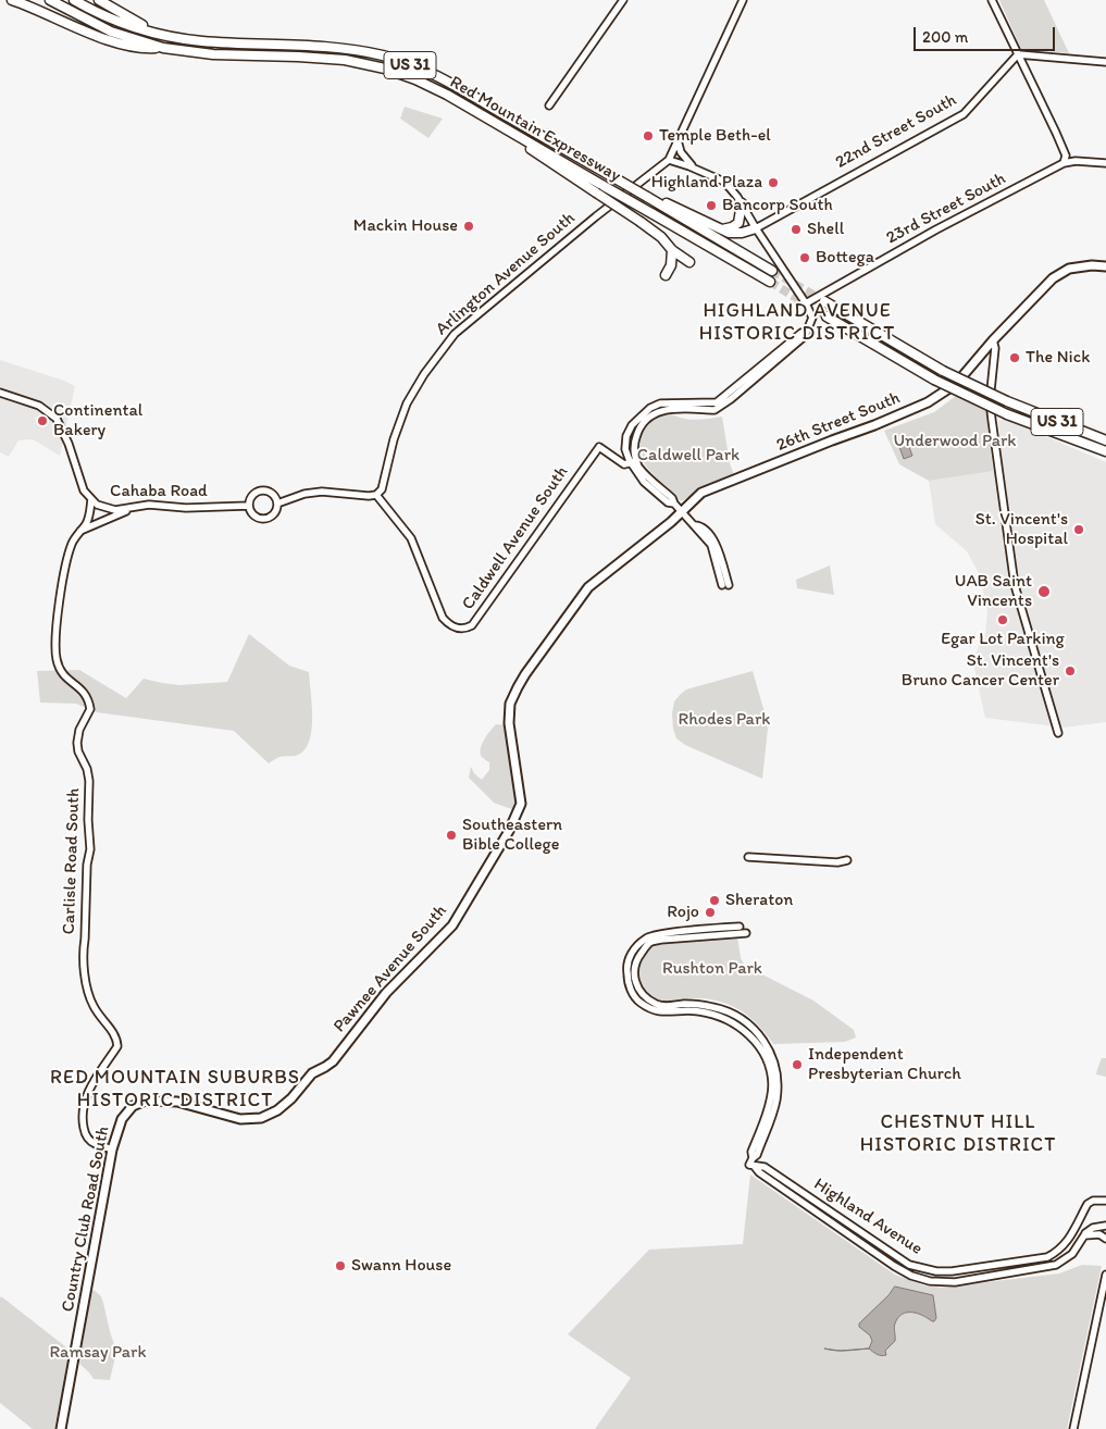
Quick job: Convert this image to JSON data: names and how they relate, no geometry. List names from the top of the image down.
{
  "streets": {
    "highway": ["US 31", "Red Mountain Expressway"],
    "main road": ["26th Street South", "Pawnee Avenue South", "Country Club Road South"],
    "street": [
      "22nd Street South",
      "23rd Street South",
      "Arlington Avenue South",
      "Cahaba Road",
      "Caldwell Avenue South",
      "Carlisle Road South",
      "Highland Avenue"
    ]
  },
  "crossings": [
    ["Arlington Avenue South", "Caldwell Avenue South"],
    ["26th Street South", "Pawnee Avenue South"],
    ["Cahaba Road", "Carlisle Road South"],
    ["Carlisle Road South", "Country Club Road South"],
    ["Pawnee Avenue South", "Country Club Road South"]
  ],
  "districts": ["HIGHLAND AVENUE HISTORIC DISTRICT", "RED MOUNTAIN SUBURBS HISTORIC DISTRICT", "CHESTNUT HILL HISTORIC DISTRICT"],
  "parks": [
    "Underwood Park",
    "Caldwell Park",
    "Rhodes Park",
    "Rushton Park",
    "Ramsay Park"
  ],
  "places": [
    "Temple Beth-el",
    "Highland Plaza",
    "Bancorp South",
    "Mackin House",
    "Shell",
    "Bottega",
    "The Nick",
    "Continental Bakery",
    "St. Vincent's Hospital",
    "UAB Saint Vincents",
    "Egar Lot Parking",
    "St. Vincent's Bruno Cancer Center",
    "Southeastern Bible College",
    "Sheraton",
    "Rojo",
    "Independent Presbyterian Church",
    "Swann House"
  ],
  "scale_bar": "200 m"
}
